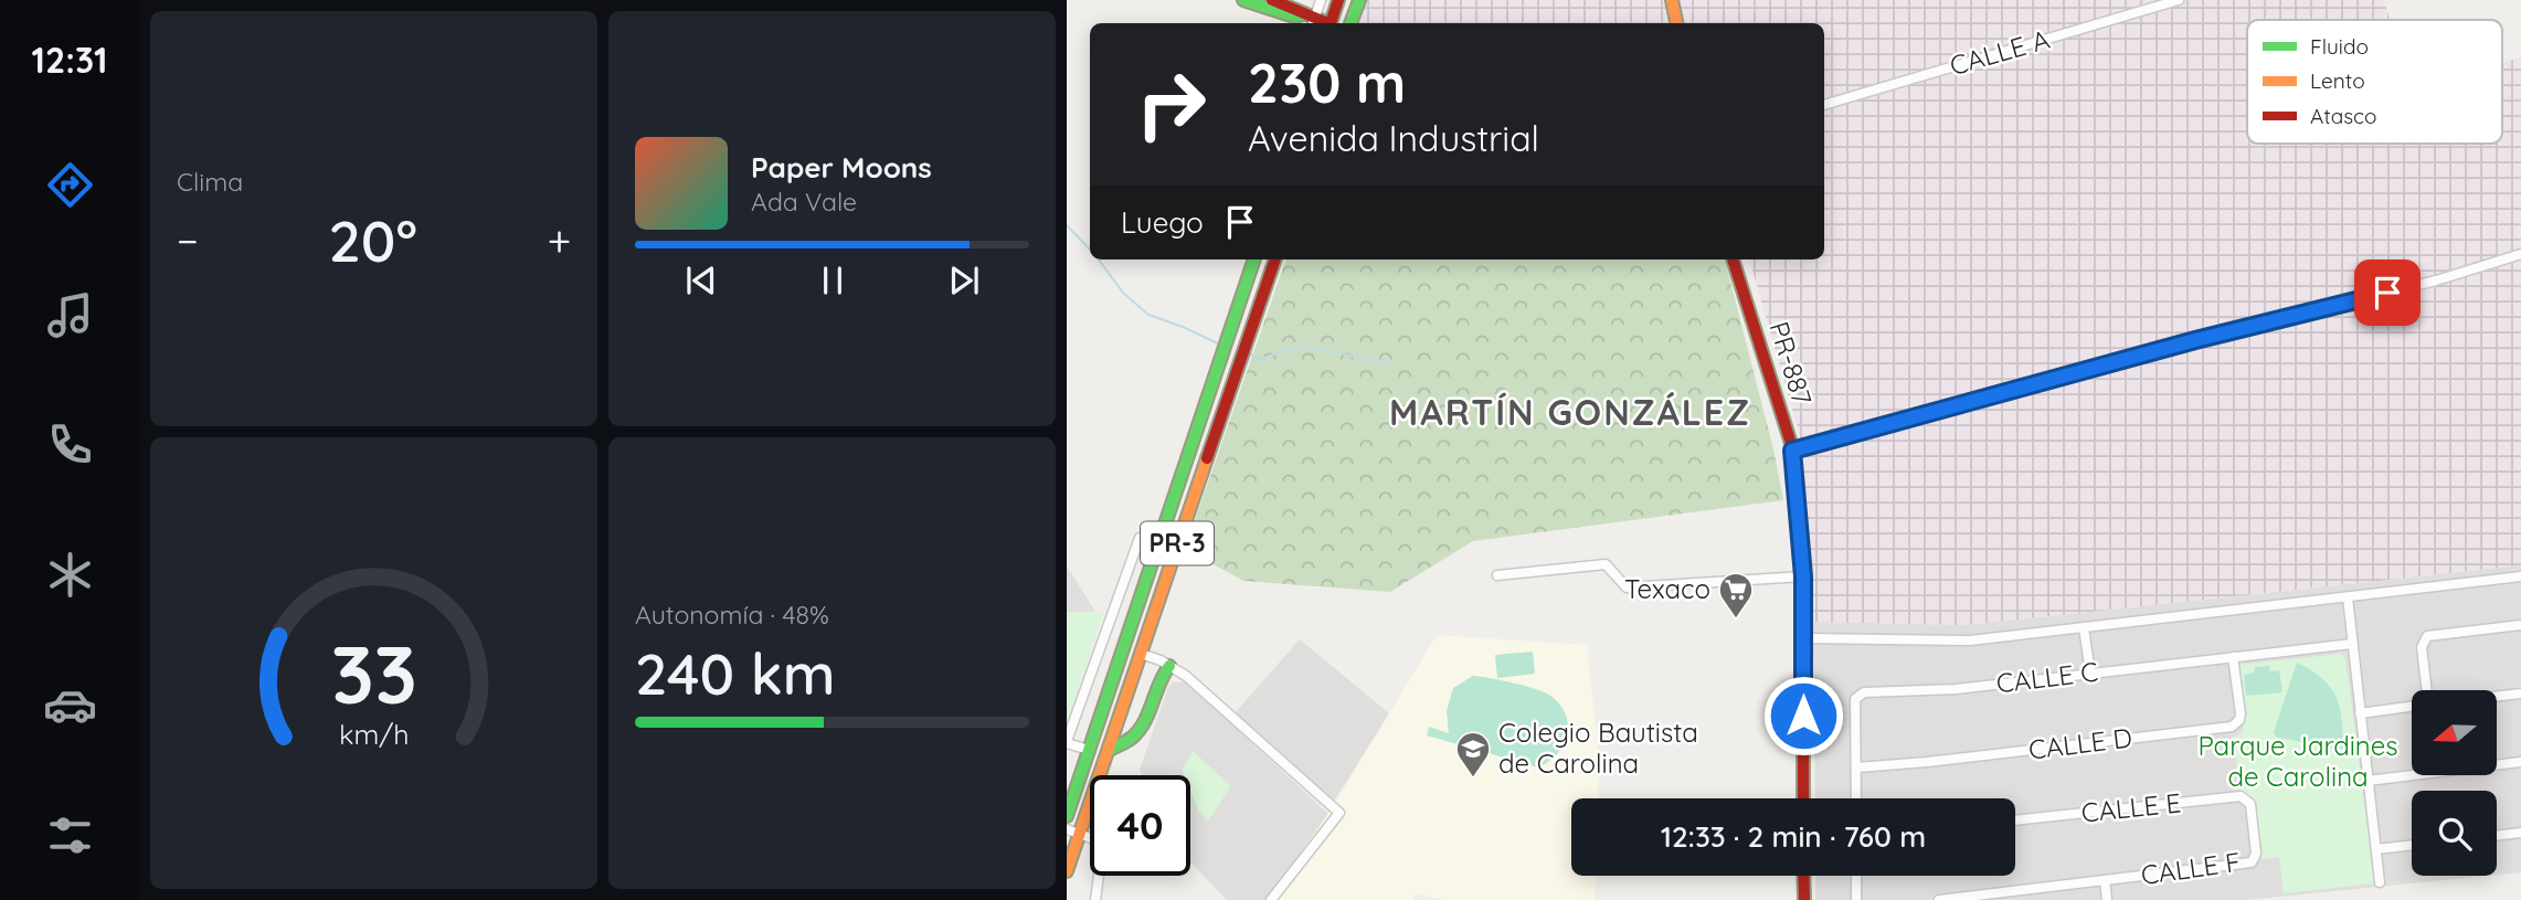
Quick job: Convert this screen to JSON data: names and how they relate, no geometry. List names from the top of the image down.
{
  "streets": {
    "main road": ["PR-887", "PR-3"],
    "street": [
      "CALLE A",
      "CALLE C",
      "CALLE D",
      "CALLE E",
      "CALLE F"
    ]
  },
  "crossings": [
    ["CALLE C", "CALLE D"],
    ["CALLE E", "CALLE F"]
  ],
  "districts": ["MARTÍN GONZÁLEZ"],
  "parks": ["Parque Jardines de Carolina"],
  "places": {
    "supermarket": ["Texaco"],
    "school or university": ["Colegio Bautista de Carolina"]
  },
  "legend": ["Fluido", "Lento", "Atasco"],
  "north": "left",
  "page": {
    "tabs": "12:31",
    "tile": [
      "Clima",
      ["Autonomía · 48%", "240 km"]
    ],
    "turn": ["230 m", "Avenida Industrial"],
    "song": ["Paper Moons", "Ada Vale"],
    "then": "Luego",
    "heat": ["−", "20°", "+"],
    "limit": "40",
    "trip": "12:33 · 2 min · 760 m",
    "gauge": ["33", "km/h"]
  }
}
